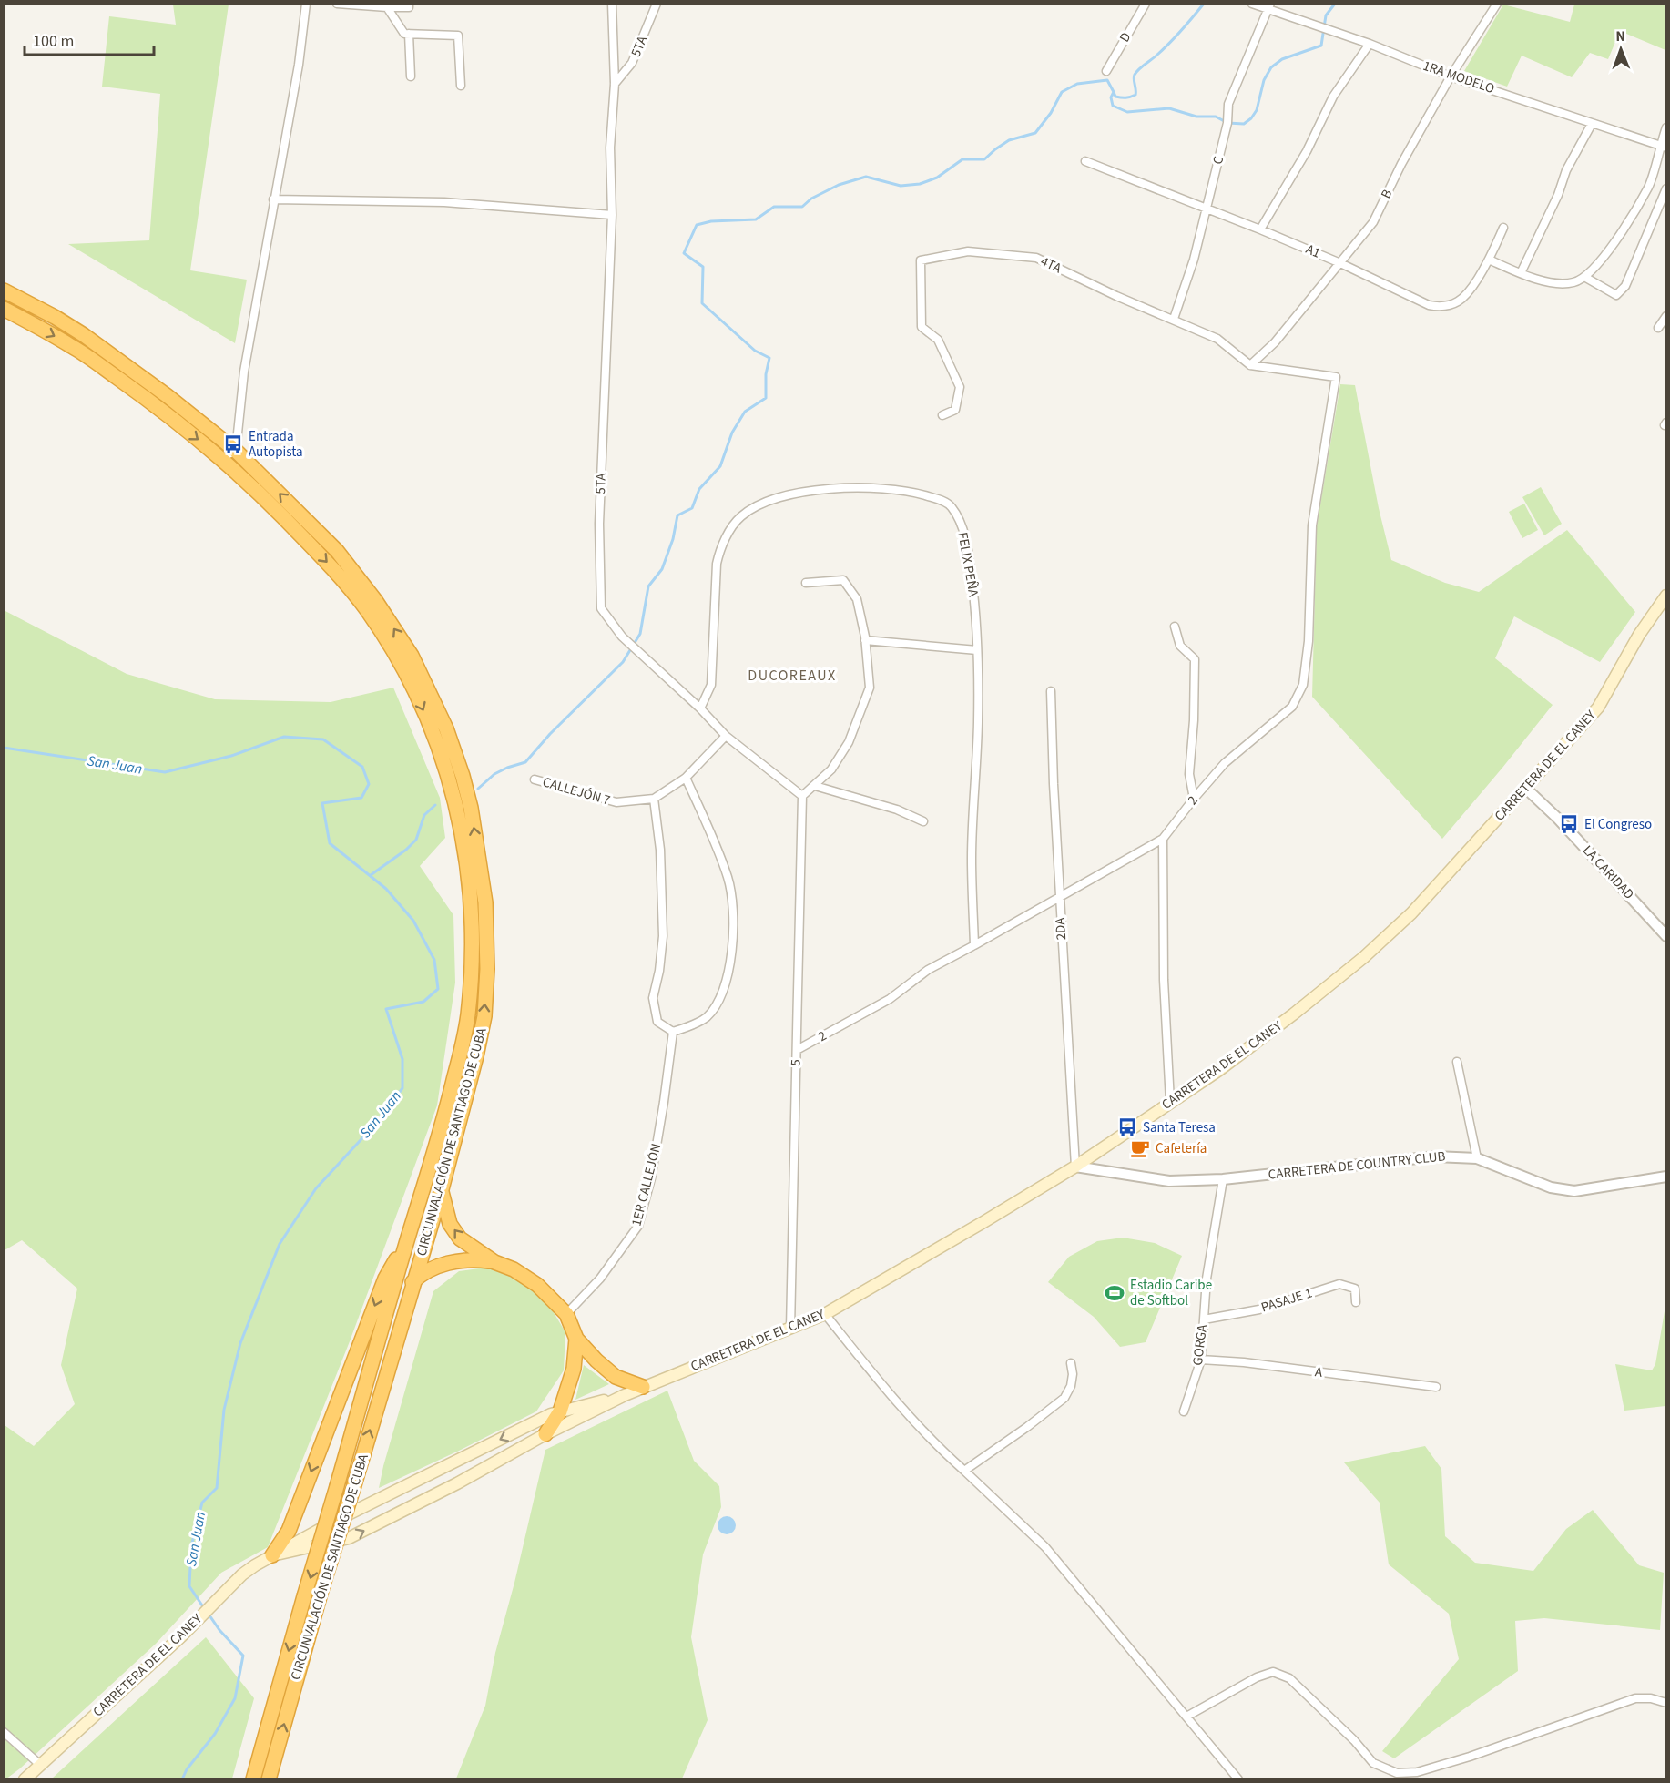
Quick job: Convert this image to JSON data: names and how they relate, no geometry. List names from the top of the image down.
{
  "streets": {
    "highway": ["CIRCUNVALACIÓN DE SANTIAGO DE CUBA"],
    "main road": ["CARRETERA DE EL CANEY"],
    "street": [
      "D",
      "5TA",
      "1RA MODELO",
      "C",
      "B",
      "A1",
      "4TA",
      "FELIX PEÑA",
      "CALLEJÓN 7",
      "2",
      "LA CARIDAD",
      "2DA",
      "5",
      "CARRETERA DE COUNTRY CLUB",
      "1ER CALLEJÓN",
      "PASAJE 1",
      "GORGA",
      "A"
    ]
  },
  "crossings": [
    ["5TA", "FELIX PEÑA"],
    ["5TA", "CALLEJÓN 7"],
    ["5TA", "5"],
    ["1RA MODELO", "C"],
    ["1RA MODELO", "B"],
    ["C", "A1"],
    ["C", "4TA"],
    ["B", "A1"],
    ["B", "4TA"],
    ["B", "2"],
    ["4TA", "2"],
    ["FELIX PEÑA", "2"],
    ["CARRETERA DE EL CANEY", "LA CARIDAD"],
    ["CARRETERA DE EL CANEY", "2DA"],
    ["CARRETERA DE EL CANEY", "5"],
    ["CARRETERA DE EL CANEY", "CARRETERA DE COUNTRY CLUB"],
    ["2", "2DA"],
    ["2", "5"],
    ["2DA", "CARRETERA DE COUNTRY CLUB"],
    ["CARRETERA DE COUNTRY CLUB", "GORGA"],
    ["PASAJE 1", "GORGA"],
    ["GORGA", "A"]
  ],
  "districts": ["DUCOREAUX"],
  "water": ["San Juan"],
  "places": {
    "bus stop": ["Entrada Autopista", "El Congreso", "Santa Teresa"],
    "cafe": ["Cafetería"],
    "sports": ["Estadio Caribe de Softbol"]
  },
  "scale_bar": "100 m",
  "north": "top"
}
